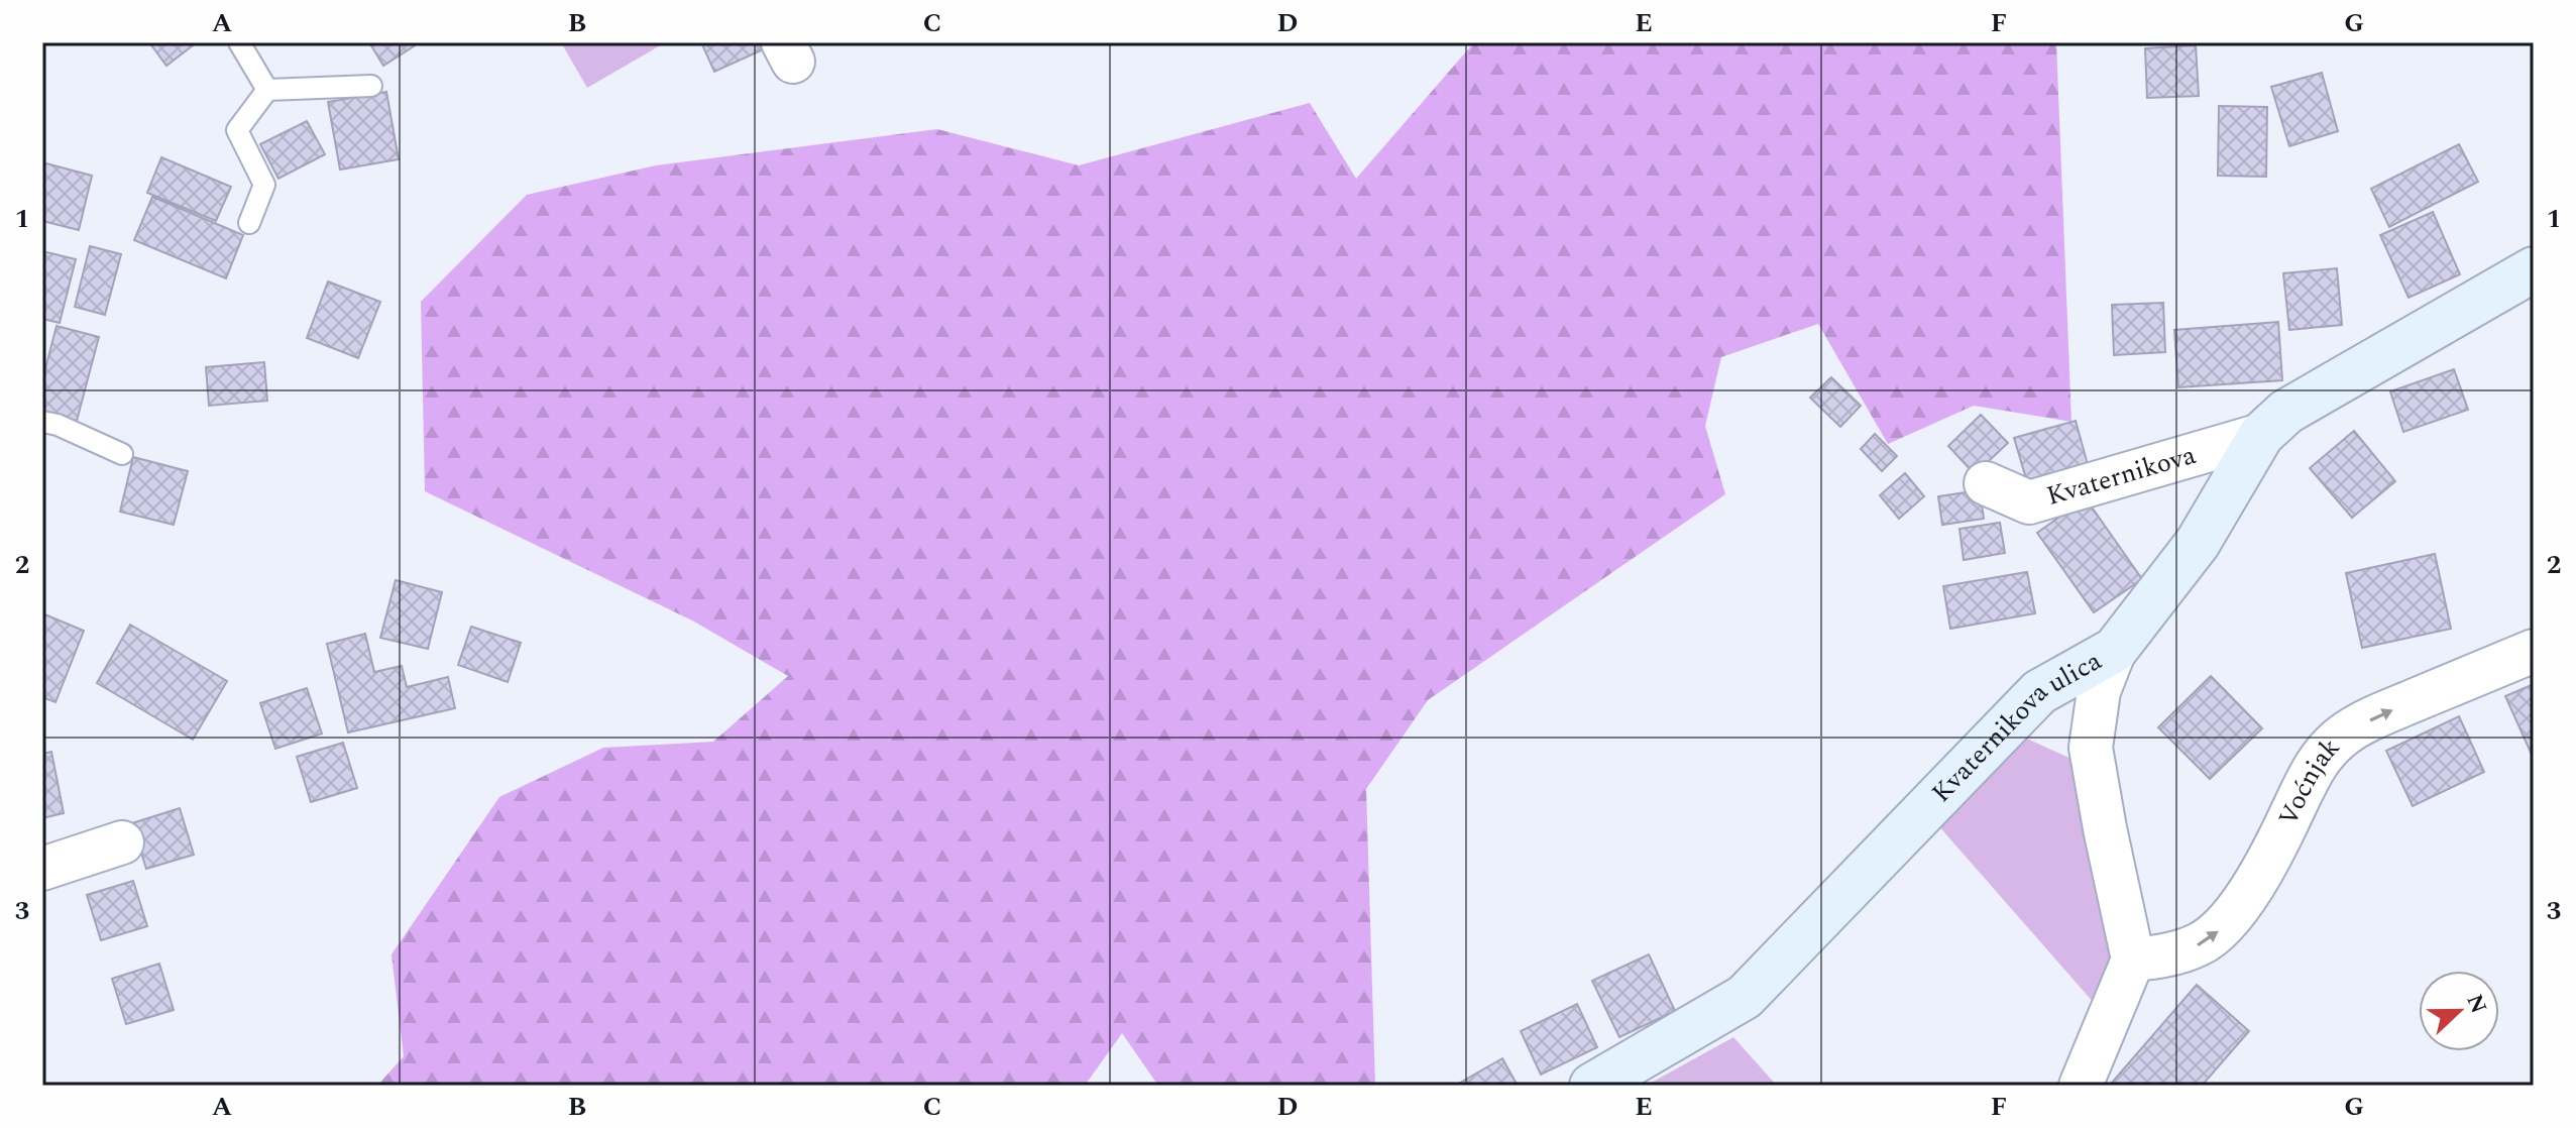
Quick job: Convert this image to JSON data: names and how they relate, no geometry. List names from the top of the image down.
{
  "streets": {
    "street": ["Kvaternikova", "Kvaternikova ulica", "Voćnjak"]
  },
  "crossings": [
    ["Kvaternikova", "Kvaternikova ulica"]
  ],
  "one_way": ["Voćnjak"],
  "north": "right",
  "grid": {
    "columns": [
      "A",
      "B",
      "C",
      "D",
      "E",
      "F",
      "G"
    ],
    "rows": ["1", "2", "3"]
  }
}
